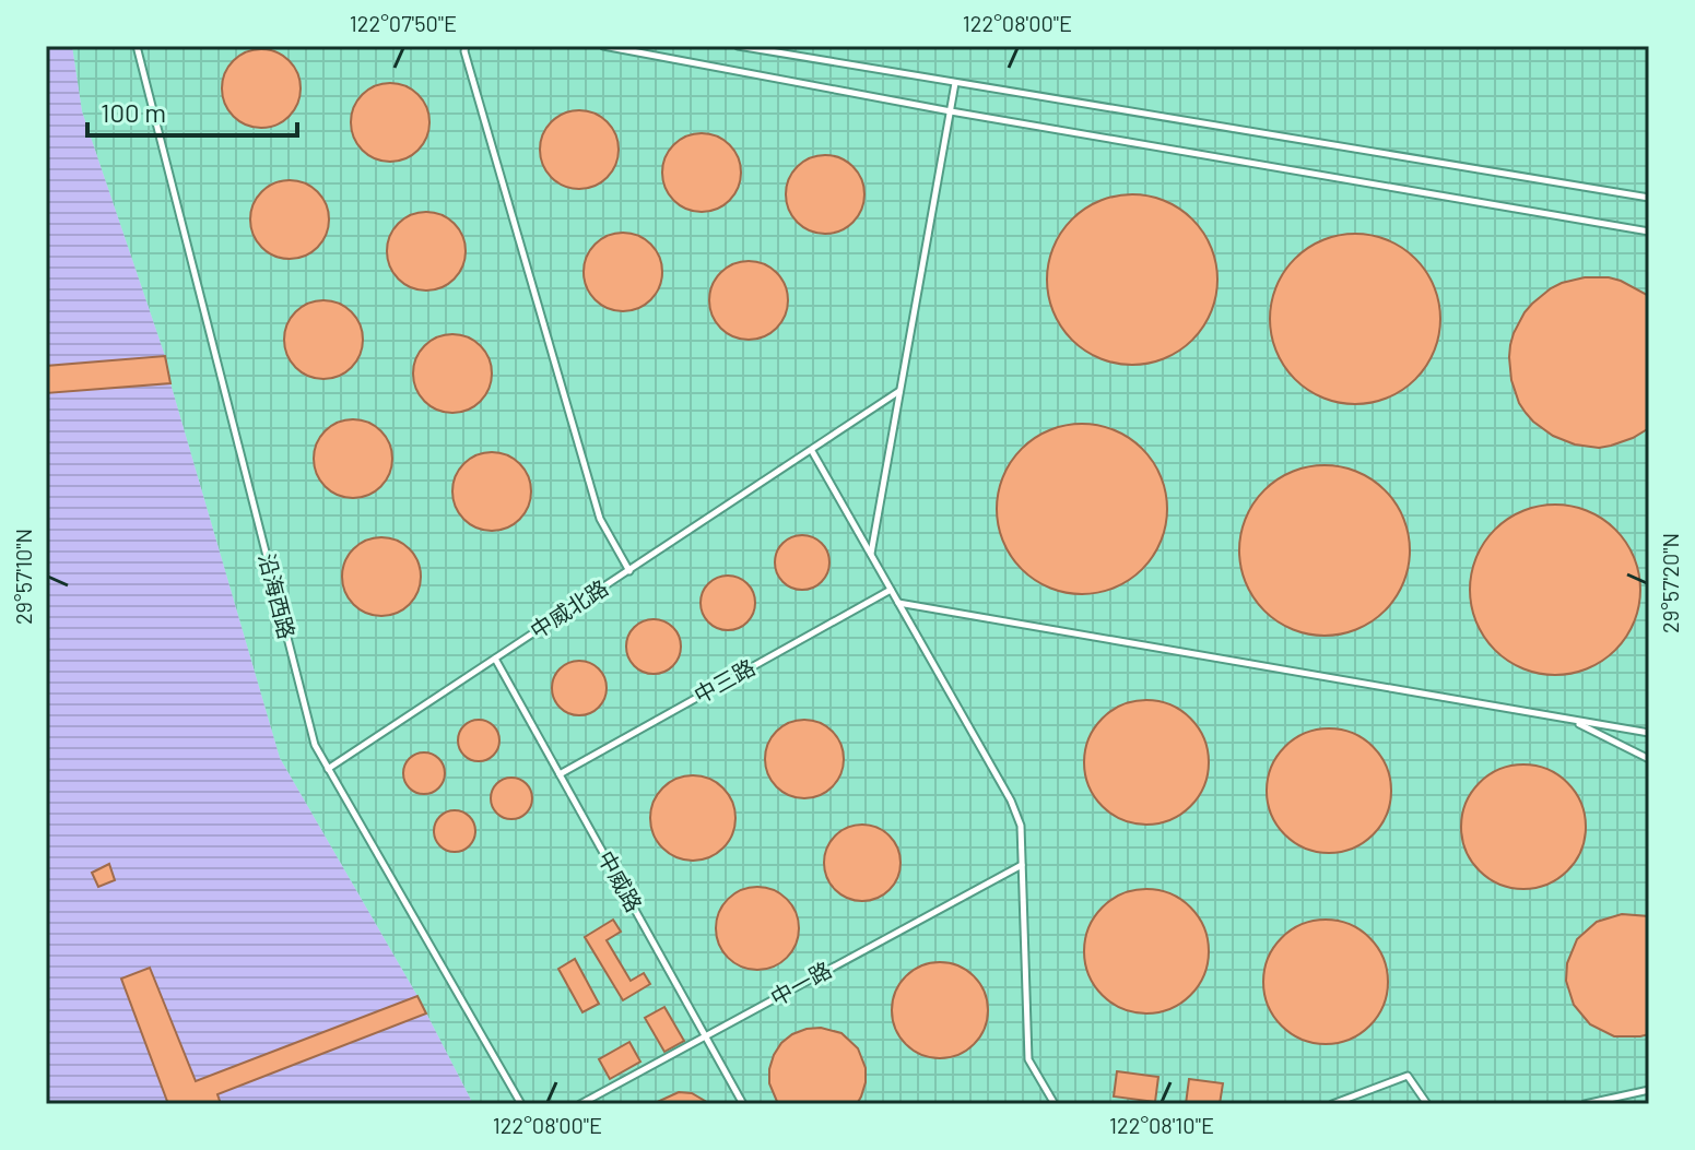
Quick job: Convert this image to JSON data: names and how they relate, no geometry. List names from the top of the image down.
{
  "streets": {
    "lane": [
      "沿海西路",
      "中威北路",
      "中三路",
      "中威路",
      "中一路"
    ]
  },
  "crossings": [
    ["沿海西路", "中威北路"],
    ["中威北路", "中威路"],
    ["中三路", "中威路"],
    ["中威路", "中一路"]
  ],
  "scale_bar": "100 m",
  "coordinates": [
    "122°07'50\"E",
    "122°08'00\"E",
    "29°57'10\"N",
    "29°57'20\"N",
    "122°08'10\"E"
  ]
}
